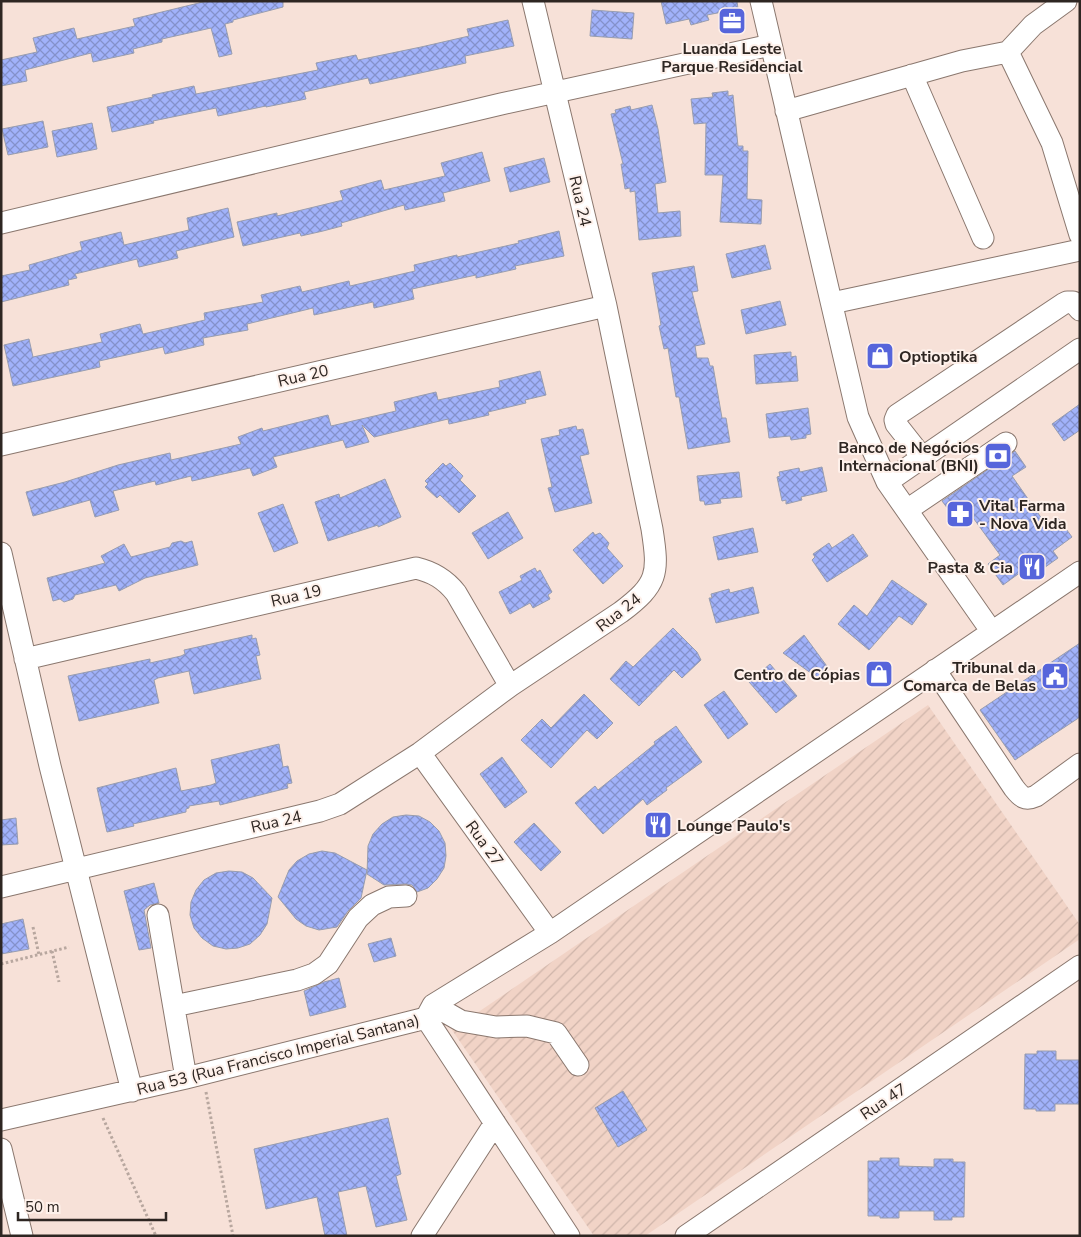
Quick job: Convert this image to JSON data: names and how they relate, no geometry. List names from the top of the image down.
{
  "streets": {
    "street": [
      "Rua 24",
      "Rua 20",
      "Rua 19",
      "Rua 27",
      "Rua 53 (Rua Francisco Imperial Santana)",
      "Rua 47"
    ]
  },
  "crossings": [
    ["Rua 24", "Rua 20"],
    ["Rua 24", "Rua 19"],
    ["Rua 24", "Rua 27"],
    ["Rua 27", "Rua 53 (Rua Francisco Imperial Santana)"]
  ],
  "places": {
    "office": ["Luanda Leste Parque Residencial"],
    "shop": ["Optioptika", "Centro de Cópias"],
    "bank": ["Banco de Negócios Internacional (BNI)"],
    "pharmacy": ["Vital Farma - Nova Vida"],
    "restaurant": ["Pasta & Cia", "Lounge Paulo's"],
    "public building": ["Tribunal da Comarca de Belas"]
  },
  "scale_bar": "50 m"
}
